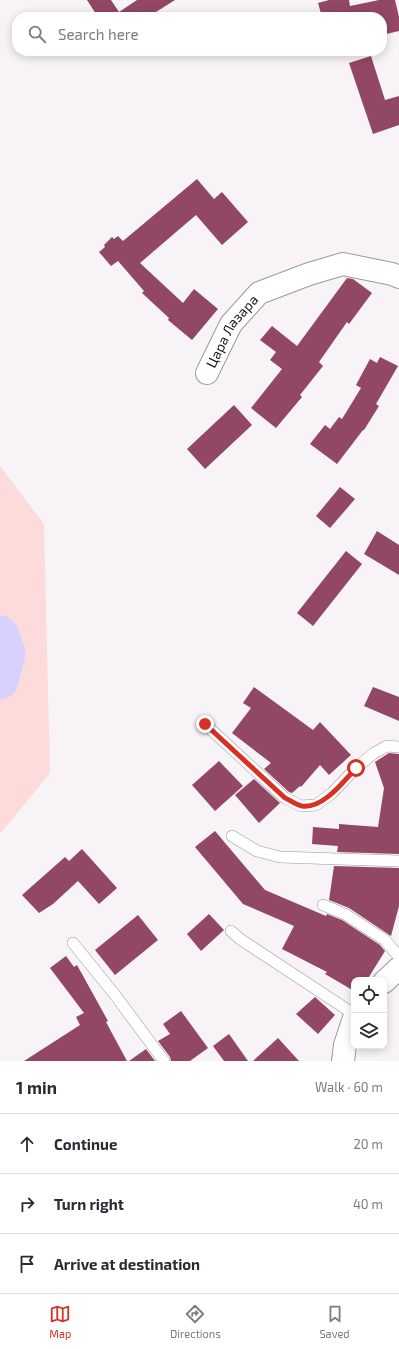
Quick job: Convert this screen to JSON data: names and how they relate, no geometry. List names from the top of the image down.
{
  "streets": {
    "street": ["Цара Лазара"]
  },
  "page": {
    "search": "Search here",
    "heading": ["1 min", "Walk · 60 m"],
    "list": [
      ["Continue", "20 m"],
      ["Turn right", "40 m"],
      "Arrive at destination"
    ],
    "nav": ["Map", "Directions", "Saved"]
  }
}
